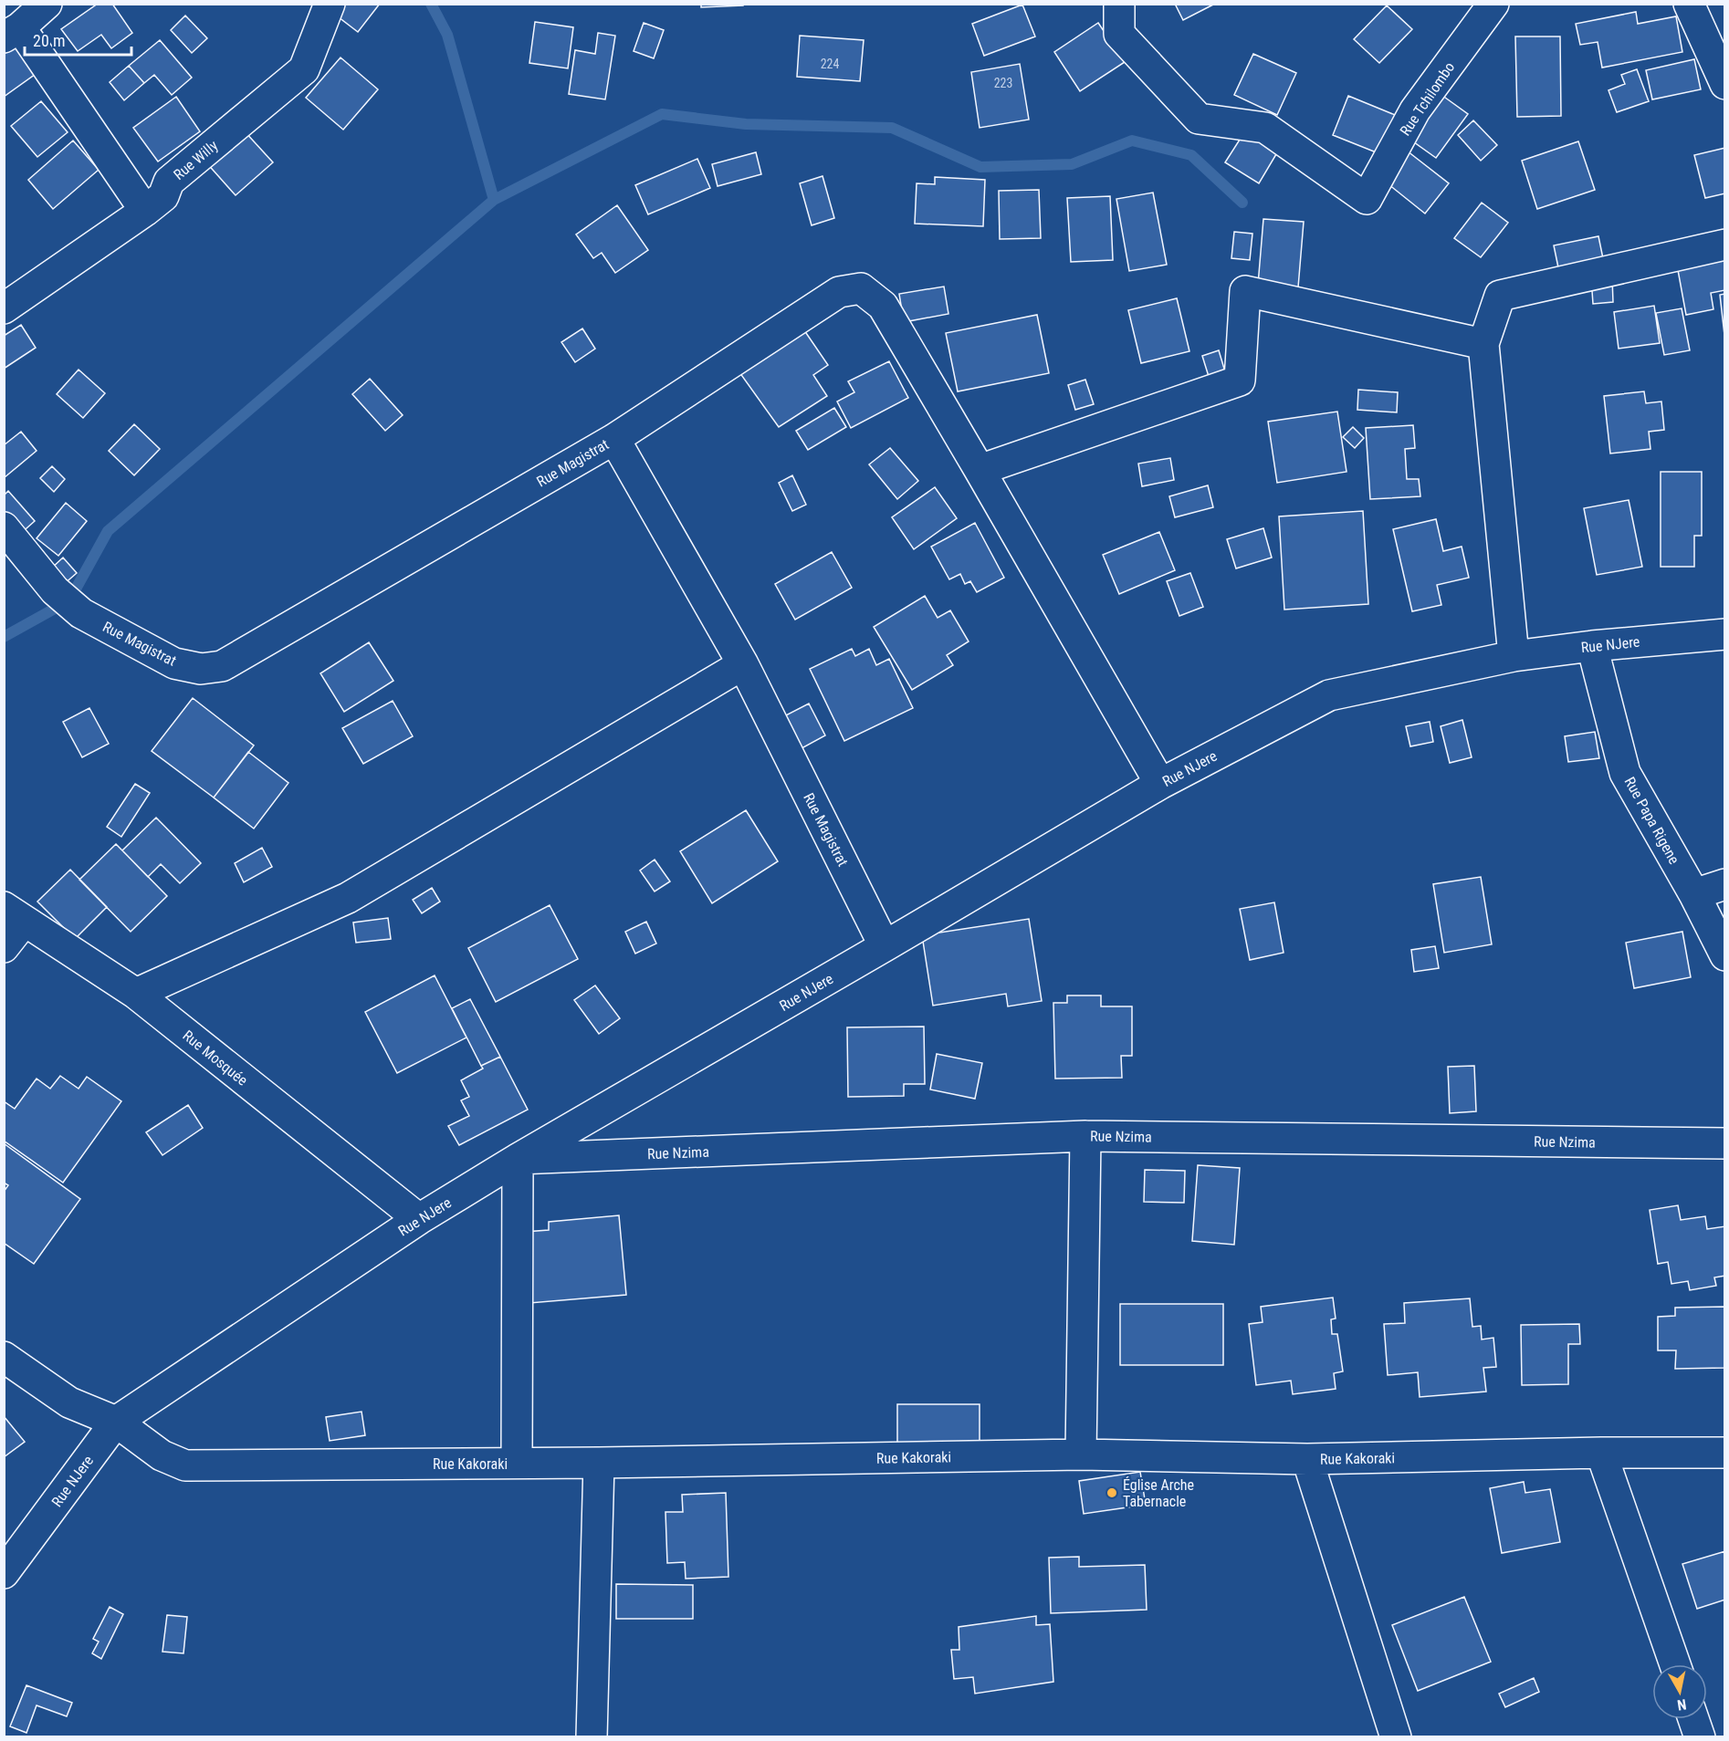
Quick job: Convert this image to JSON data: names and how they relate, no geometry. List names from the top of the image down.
{
  "streets": {
    "street": [
      "Rue Tchilombo",
      "Rue Willy",
      "Rue Magistrat",
      "Rue NJere",
      "Rue Papa Rigene",
      "Rue Mosquée",
      "Rue Nzima",
      "Rue Kakoraki"
    ]
  },
  "crossings": [
    ["Rue Magistrat", "Rue NJere"],
    ["Rue NJere", "Rue Papa Rigene"],
    ["Rue NJere", "Rue Mosquée"],
    ["Rue NJere", "Rue Nzima"],
    ["Rue NJere", "Rue Kakoraki"]
  ],
  "places": ["Église Arche Tabernacle"],
  "house_numbers": ["224", "223"],
  "scale_bar": "20 m",
  "north": "bottom"
}
